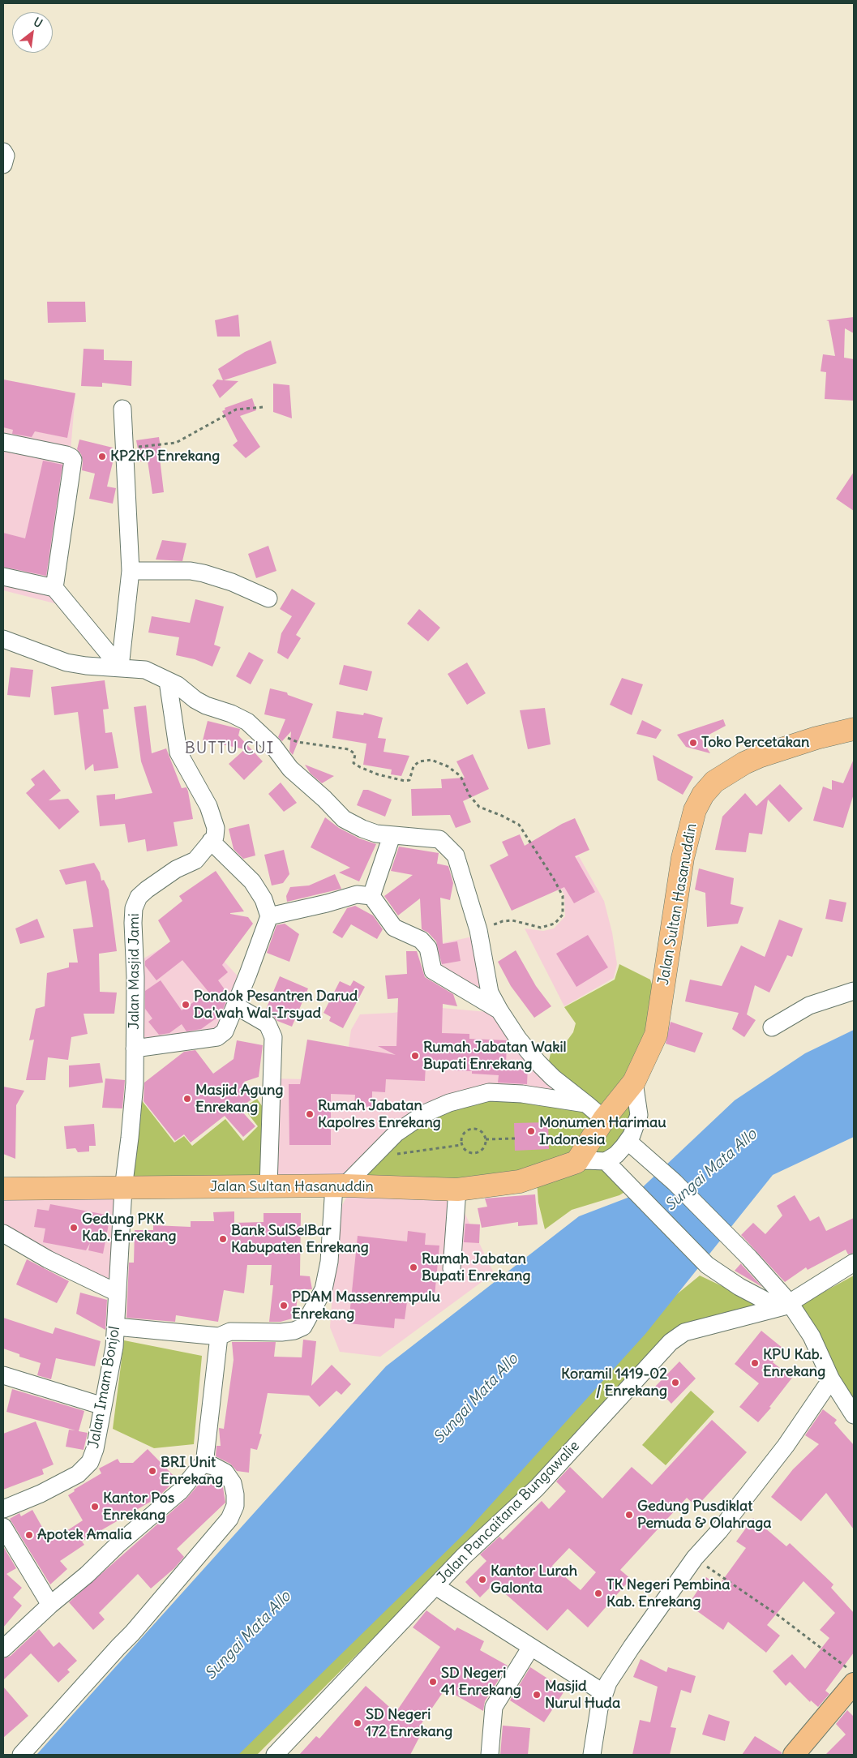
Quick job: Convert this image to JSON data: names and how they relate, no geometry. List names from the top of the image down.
{
  "streets": {
    "highway": ["Jalan Sultan Hasanuddin"],
    "street": ["Jalan Masjid Jami", "Jalan Imam Bonjol", "Jalan Pancaitana Bungawalie"]
  },
  "crossings": [
    ["Jalan Sultan Hasanuddin", "Jalan Masjid Jami"],
    ["Jalan Sultan Hasanuddin", "Jalan Imam Bonjol"],
    ["Jalan Masjid Jami", "Jalan Imam Bonjol"]
  ],
  "districts": ["BUTTU CUI"],
  "water": ["Sungai Mata Allo"],
  "places": [
    "KP2KP Enrekang",
    "Toko Percetakan",
    "Pondok Pesantren Darud Da'wah Wal-Irsyad",
    "Rumah Jabatan Wakil Bupati Enrekang",
    "Masjid Agung Enrekang",
    "Rumah Jabatan Kapolres Enrekang",
    "Monumen Harimau Indonesia",
    "Gedung PKK Kab. Enrekang",
    "Bank SulSelBar Kabupaten Enrekang",
    "Rumah Jabatan Bupati Enrekang",
    "PDAM Massenrempulu Enrekang",
    "KPU Kab. Enrekang",
    "Koramil 1419-02 / Enrekang",
    "BRI Unit Enrekang",
    "Kantor Pos Enrekang",
    "Gedung Pusdiklat Pemuda & Olahraga",
    "Apotek Amalia",
    "Kantor Lurah Galonta",
    "TK Negeri Pembina Kab. Enrekang",
    "SD Negeri 41 Enrekang",
    "Masjid Nurul Huda",
    "SD Negeri 172 Enrekang"
  ],
  "north": "top right"
}
